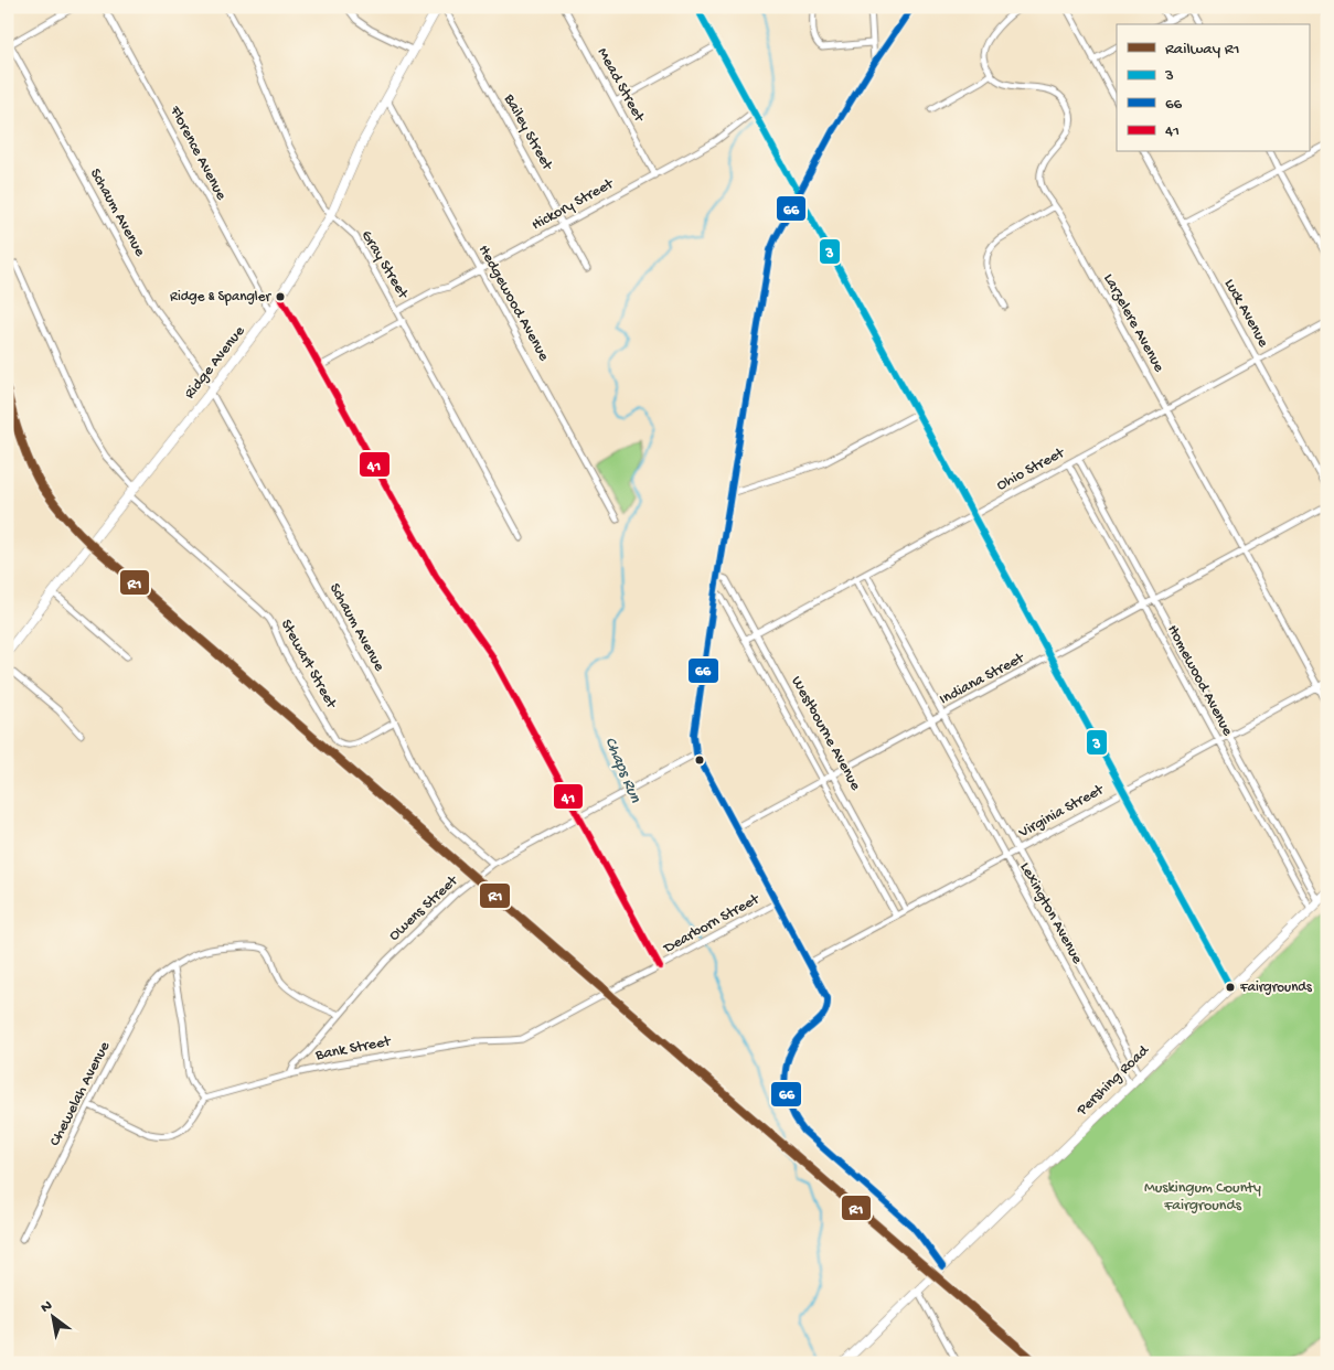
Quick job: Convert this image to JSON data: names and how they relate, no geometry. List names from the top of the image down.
{
  "streets": {
    "street": [
      "Mead Street",
      "Bailey Street",
      "Florence Avenue",
      "Hickory Street",
      "Schaum Avenue",
      "Gray Street",
      "Hedgewood Avenue",
      "Luck Avenue",
      "Larzelere Avenue",
      "Ridge Avenue",
      "Ohio Street",
      "Stewart Street",
      "Indiana Street",
      "Homewood Avenue",
      "Westbourne Avenue",
      "Virginia Street",
      "Owens Street",
      "Lexington Avenue",
      "Dearborn Street",
      "Bank Street",
      "Pershing Road",
      "Chewelah Avenue"
    ]
  },
  "crossings": [
    ["Mead Street", "Hickory Street"],
    ["Bailey Street", "Hickory Street"],
    ["Florence Avenue", "Ridge Avenue"],
    ["Hickory Street", "Gray Street"],
    ["Hickory Street", "Hedgewood Avenue"],
    ["Schaum Avenue", "Ridge Avenue"],
    ["Schaum Avenue", "Stewart Street"],
    ["Schaum Avenue", "Owens Street"],
    ["Gray Street", "Ridge Avenue"],
    ["Hedgewood Avenue", "Ridge Avenue"],
    ["Luck Avenue", "Ohio Street"],
    ["Larzelere Avenue", "Ohio Street"],
    ["Larzelere Avenue", "Indiana Street"],
    ["Larzelere Avenue", "Virginia Street"],
    ["Ridge Avenue", "Stewart Street"],
    ["Ohio Street", "Homewood Avenue"],
    ["Ohio Street", "Westbourne Avenue"],
    ["Ohio Street", "Lexington Avenue"],
    ["Indiana Street", "Homewood Avenue"],
    ["Indiana Street", "Westbourne Avenue"],
    ["Indiana Street", "Lexington Avenue"],
    ["Homewood Avenue", "Virginia Street"],
    ["Homewood Avenue", "Pershing Road"],
    ["Westbourne Avenue", "Virginia Street"],
    ["Virginia Street", "Lexington Avenue"],
    ["Owens Street", "Bank Street"],
    ["Owens Street", "Chewelah Avenue"],
    ["Lexington Avenue", "Pershing Road"],
    ["Dearborn Street", "Bank Street"]
  ],
  "water": ["Chaps Run"],
  "parks": ["Muskingum County Fairgrounds"],
  "places": ["Ridge & Spangler", "Fairgrounds"],
  "lines": [
    "transit line 3",
    "transit line 66",
    "transit line 41",
    "rail line R1"
  ],
  "legend": [
    "Railway R1",
    "3",
    "66",
    "41"
  ],
  "north": "top left"
}
